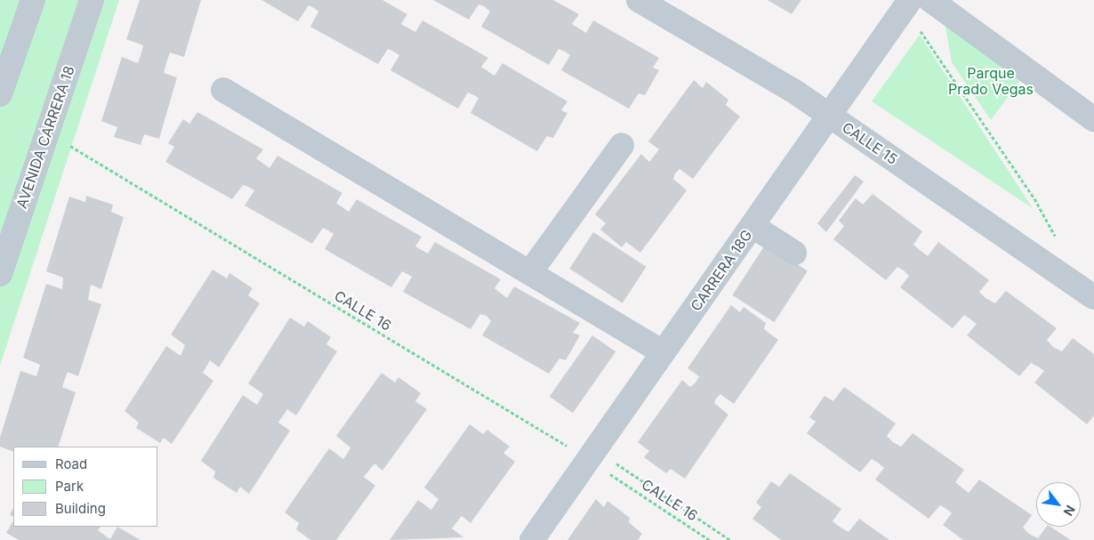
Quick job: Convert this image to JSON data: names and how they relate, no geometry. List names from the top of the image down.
{
  "streets": {
    "street": ["AVENIDA CARRERA 18", "CALLE 15", "CARRERA 18G"],
    "path": ["CALLE 16"]
  },
  "crossings": [
    ["AVENIDA CARRERA 18", "CALLE 16"],
    ["CALLE 15", "CARRERA 18G"],
    ["CARRERA 18G", "CALLE 16"]
  ],
  "parks": ["Parque Prado Vegas"],
  "legend": ["Road", "Park", "Building"],
  "north": "bottom right"
}
